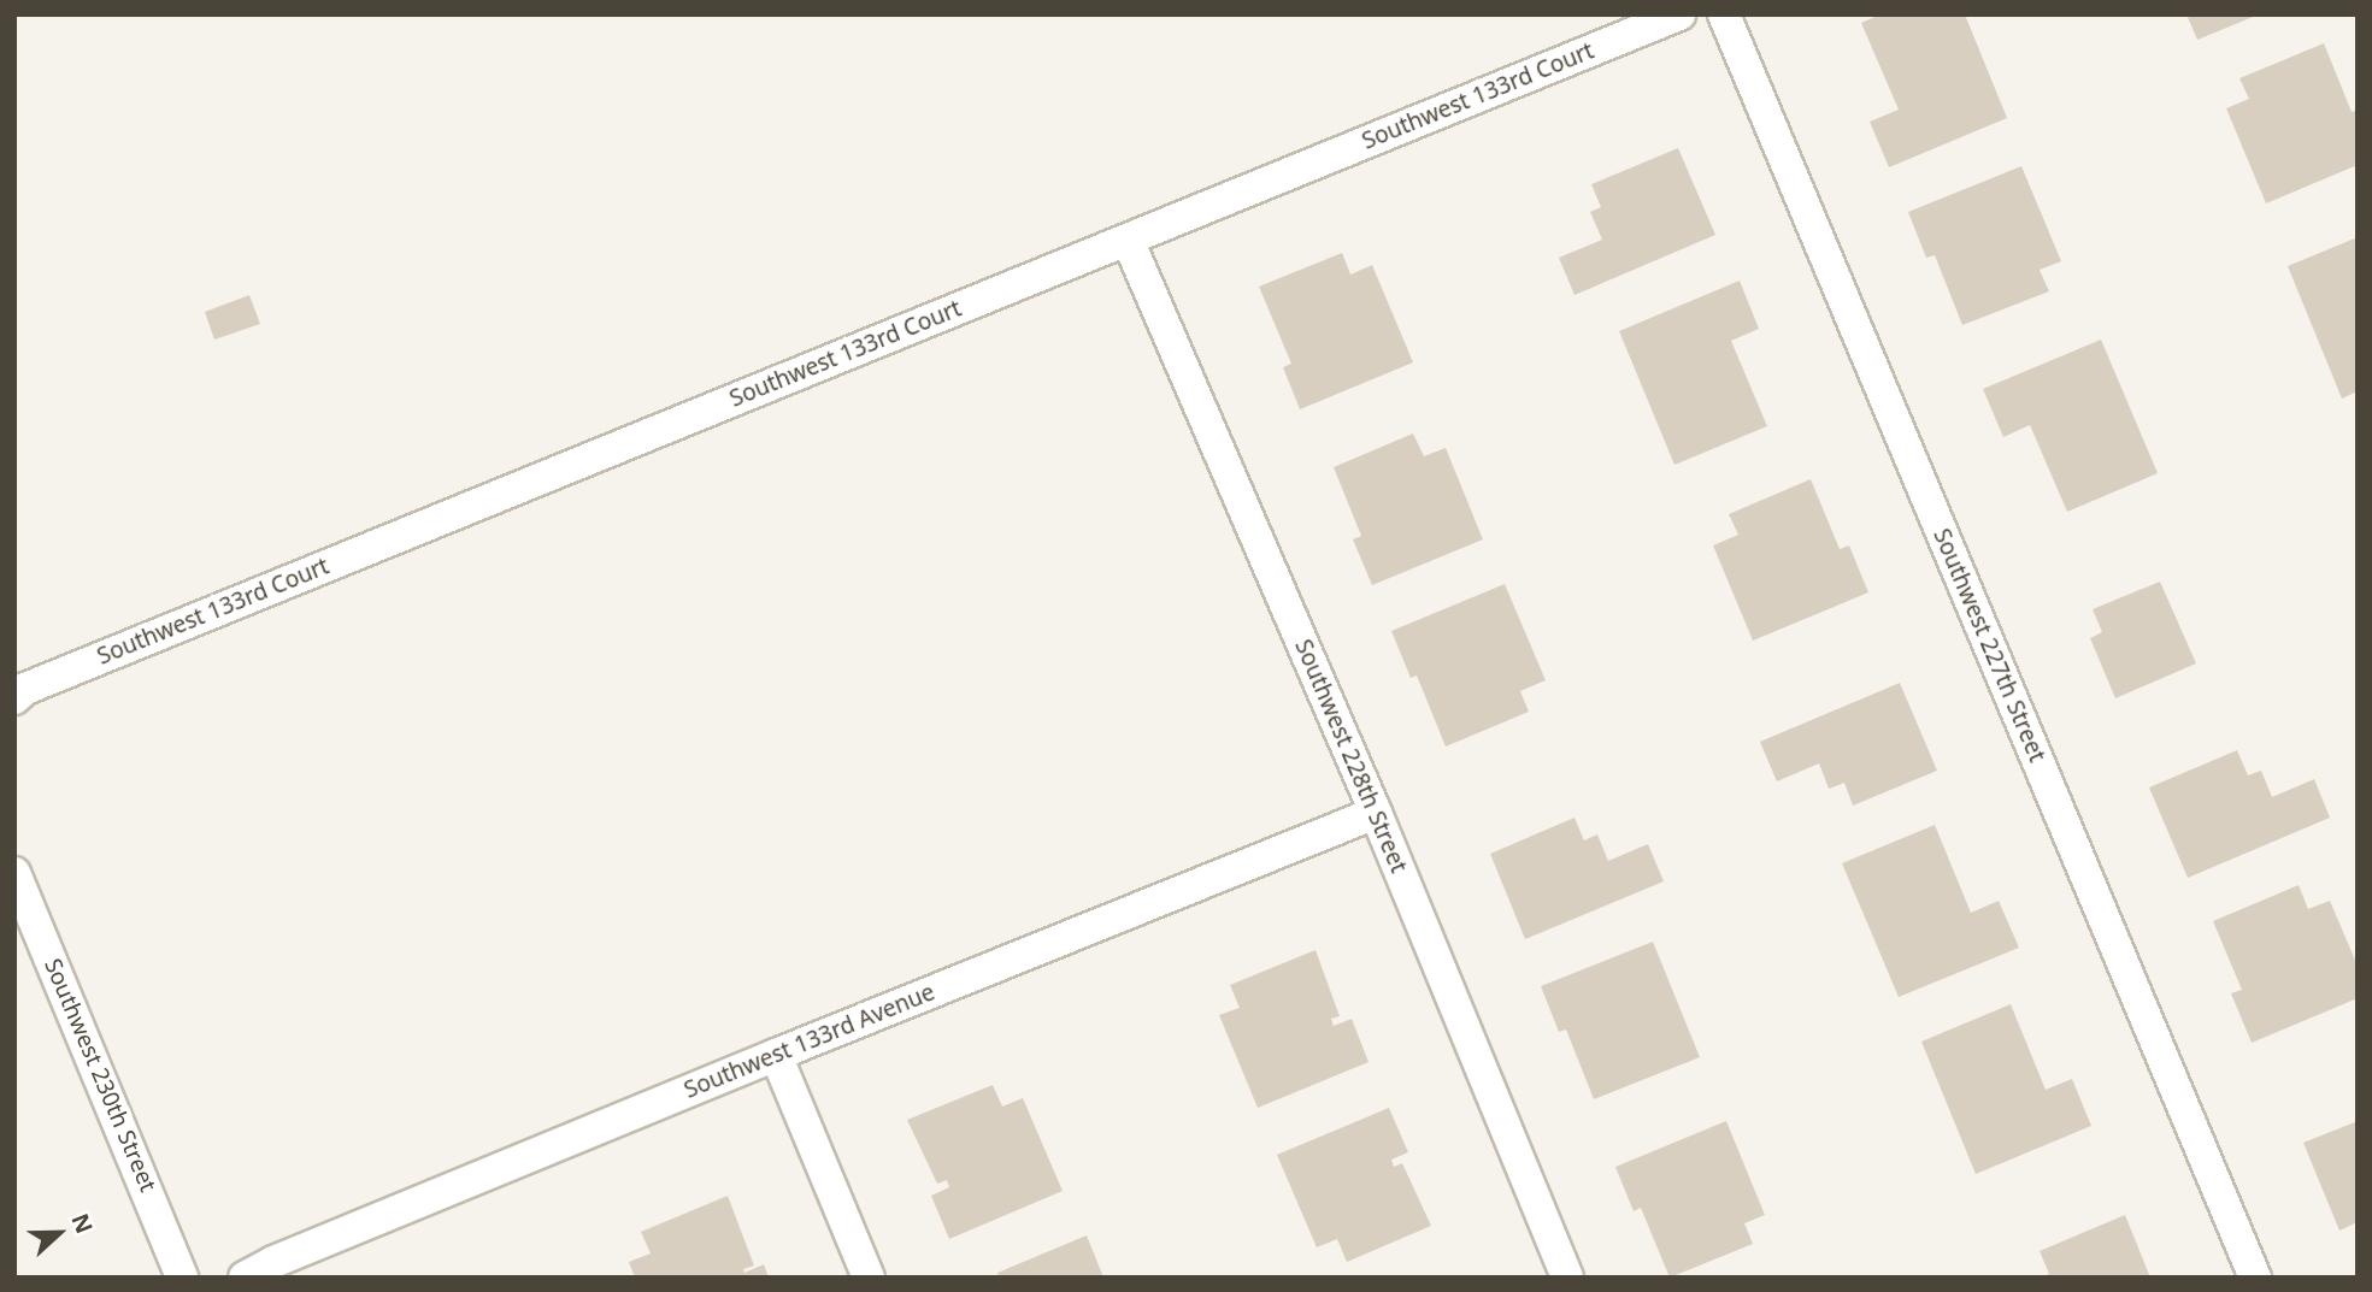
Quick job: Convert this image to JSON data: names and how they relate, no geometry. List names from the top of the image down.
{
  "streets": {
    "street": [
      "Southwest 133rd Court",
      "Southwest 227th Street",
      "Southwest 228th Street",
      "Southwest 133rd Avenue",
      "Southwest 230th Street"
    ]
  },
  "crossings": [
    ["Southwest 133rd Court", "Southwest 228th Street"],
    ["Southwest 228th Street", "Southwest 133rd Avenue"]
  ],
  "north": "right"
}
